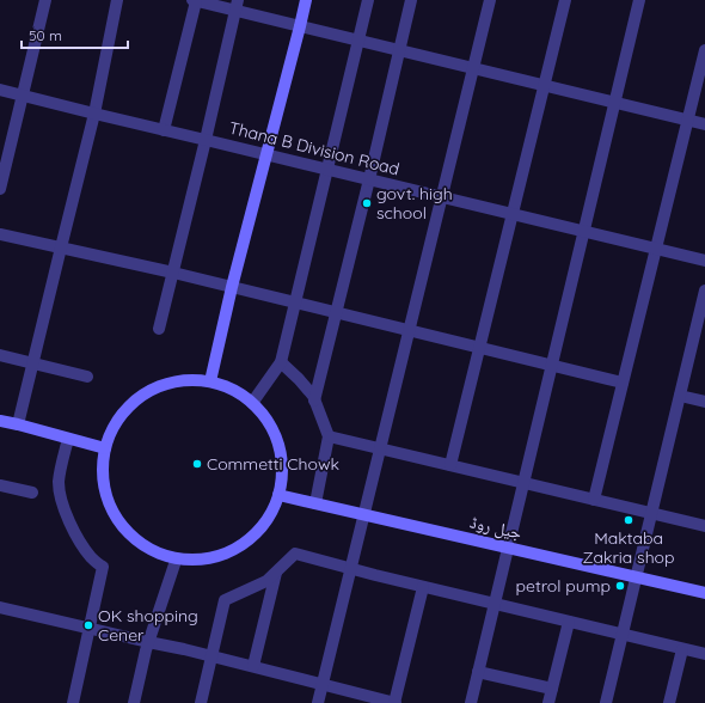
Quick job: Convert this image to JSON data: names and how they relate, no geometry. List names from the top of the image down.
{
  "streets": {
    "main road": ["جیل روڈ"],
    "street": ["Thana B Division Road"]
  },
  "places": [
    "govt. high school",
    "Commetti Chowk",
    "Maktaba Zakria shop",
    "petrol pump",
    "OK shopping Cener"
  ],
  "scale_bar": "50 m"
}
